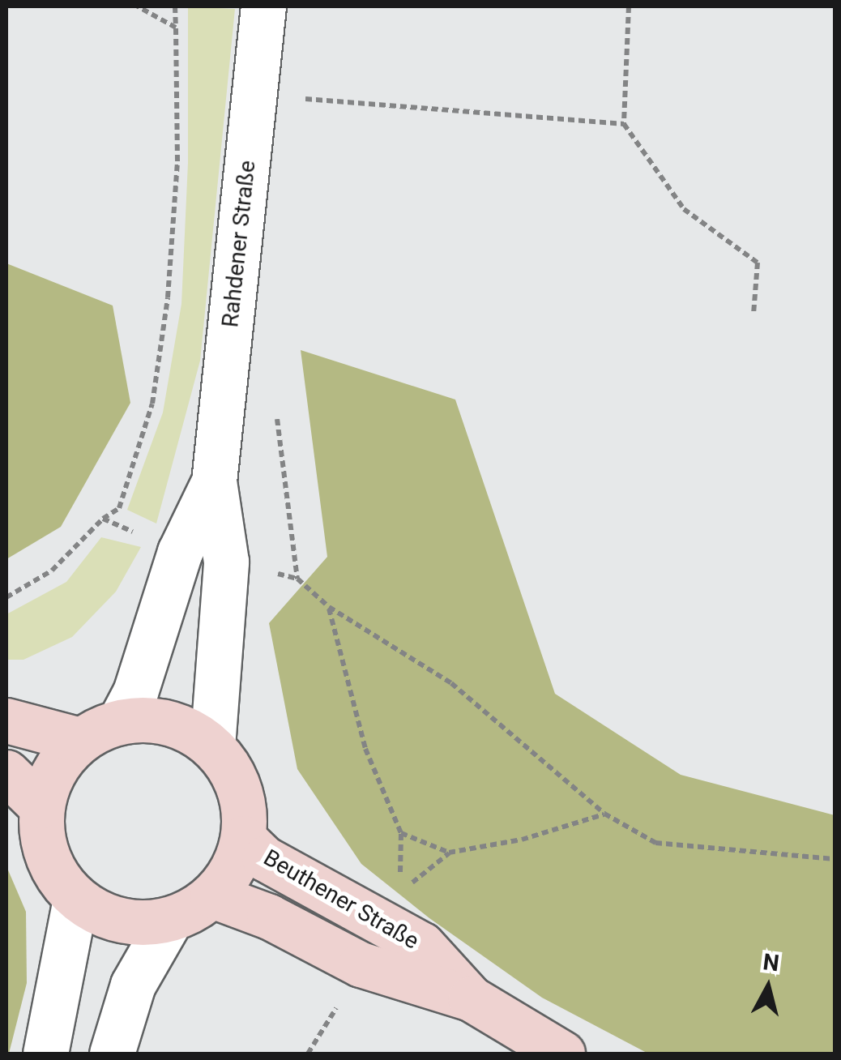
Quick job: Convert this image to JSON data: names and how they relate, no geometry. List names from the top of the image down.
{
  "streets": {
    "main road": ["Beuthener Straße"],
    "street": ["Rahdener Straße"]
  },
  "crossings": [
    ["Rahdener Straße", "Beuthener Straße"]
  ],
  "north": "top"
}
